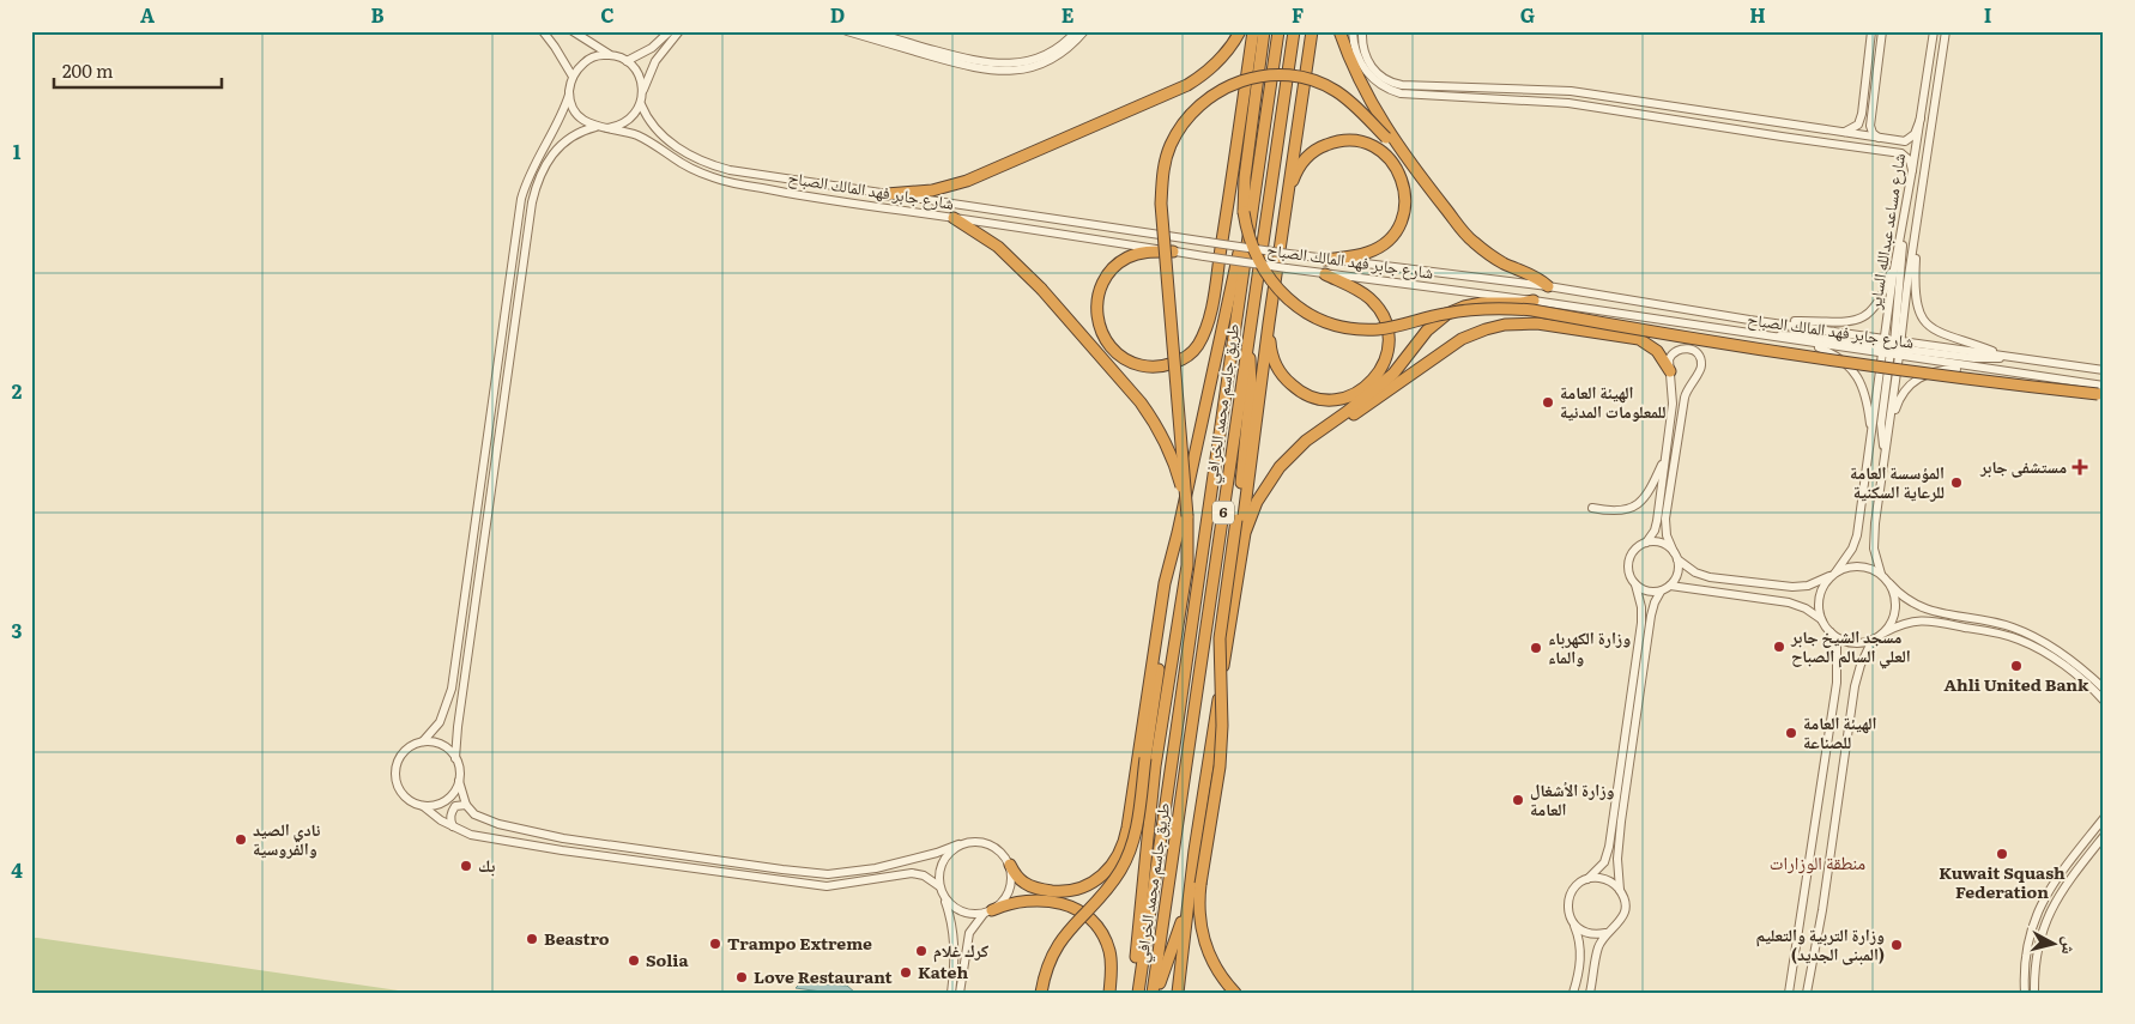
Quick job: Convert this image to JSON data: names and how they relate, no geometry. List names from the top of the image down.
{
  "streets": {
    "highway": ["طريق جاسم محمد الخرافي", "6"],
    "street": ["شارع جابر فهد المالك الصباح", "شارع مساعد عبدالله الساير"]
  },
  "crossings": [
    ["شارع جابر فهد المالك الصباح", "شارع مساعد عبدالله الساير"]
  ],
  "districts": ["منطقة الوزارات"],
  "places": {
    "other": [
      "الهيئة العامة للمعلومات المدنية",
      "المؤسسة العامة للرعاية السكنية",
      "مسجد الشيخ جابر العلي السالم الصباح",
      "وزارة الكهرباء والماء",
      "Ahli United Bank",
      "الهيئة العامة للصناعة",
      "وزارة الأشغال العامة",
      "نادي الصيد والفروسية",
      "Kuwait Squash Federation",
      "بك",
      "Beastro",
      "Trampo Extreme",
      "وزارة التربية والتعليم (المبنى الجديد)",
      "كرك غلام",
      "Solia",
      "Kateh",
      "Love Restaurant"
    ],
    "health": ["مستشفى جابر"]
  },
  "scale_bar": "200 m",
  "north": "right",
  "grid": {
    "columns": [
      "A",
      "B",
      "C",
      "D",
      "E",
      "F",
      "G",
      "H",
      "I"
    ],
    "rows": [
      "1",
      "2",
      "3",
      "4"
    ]
  }
}
